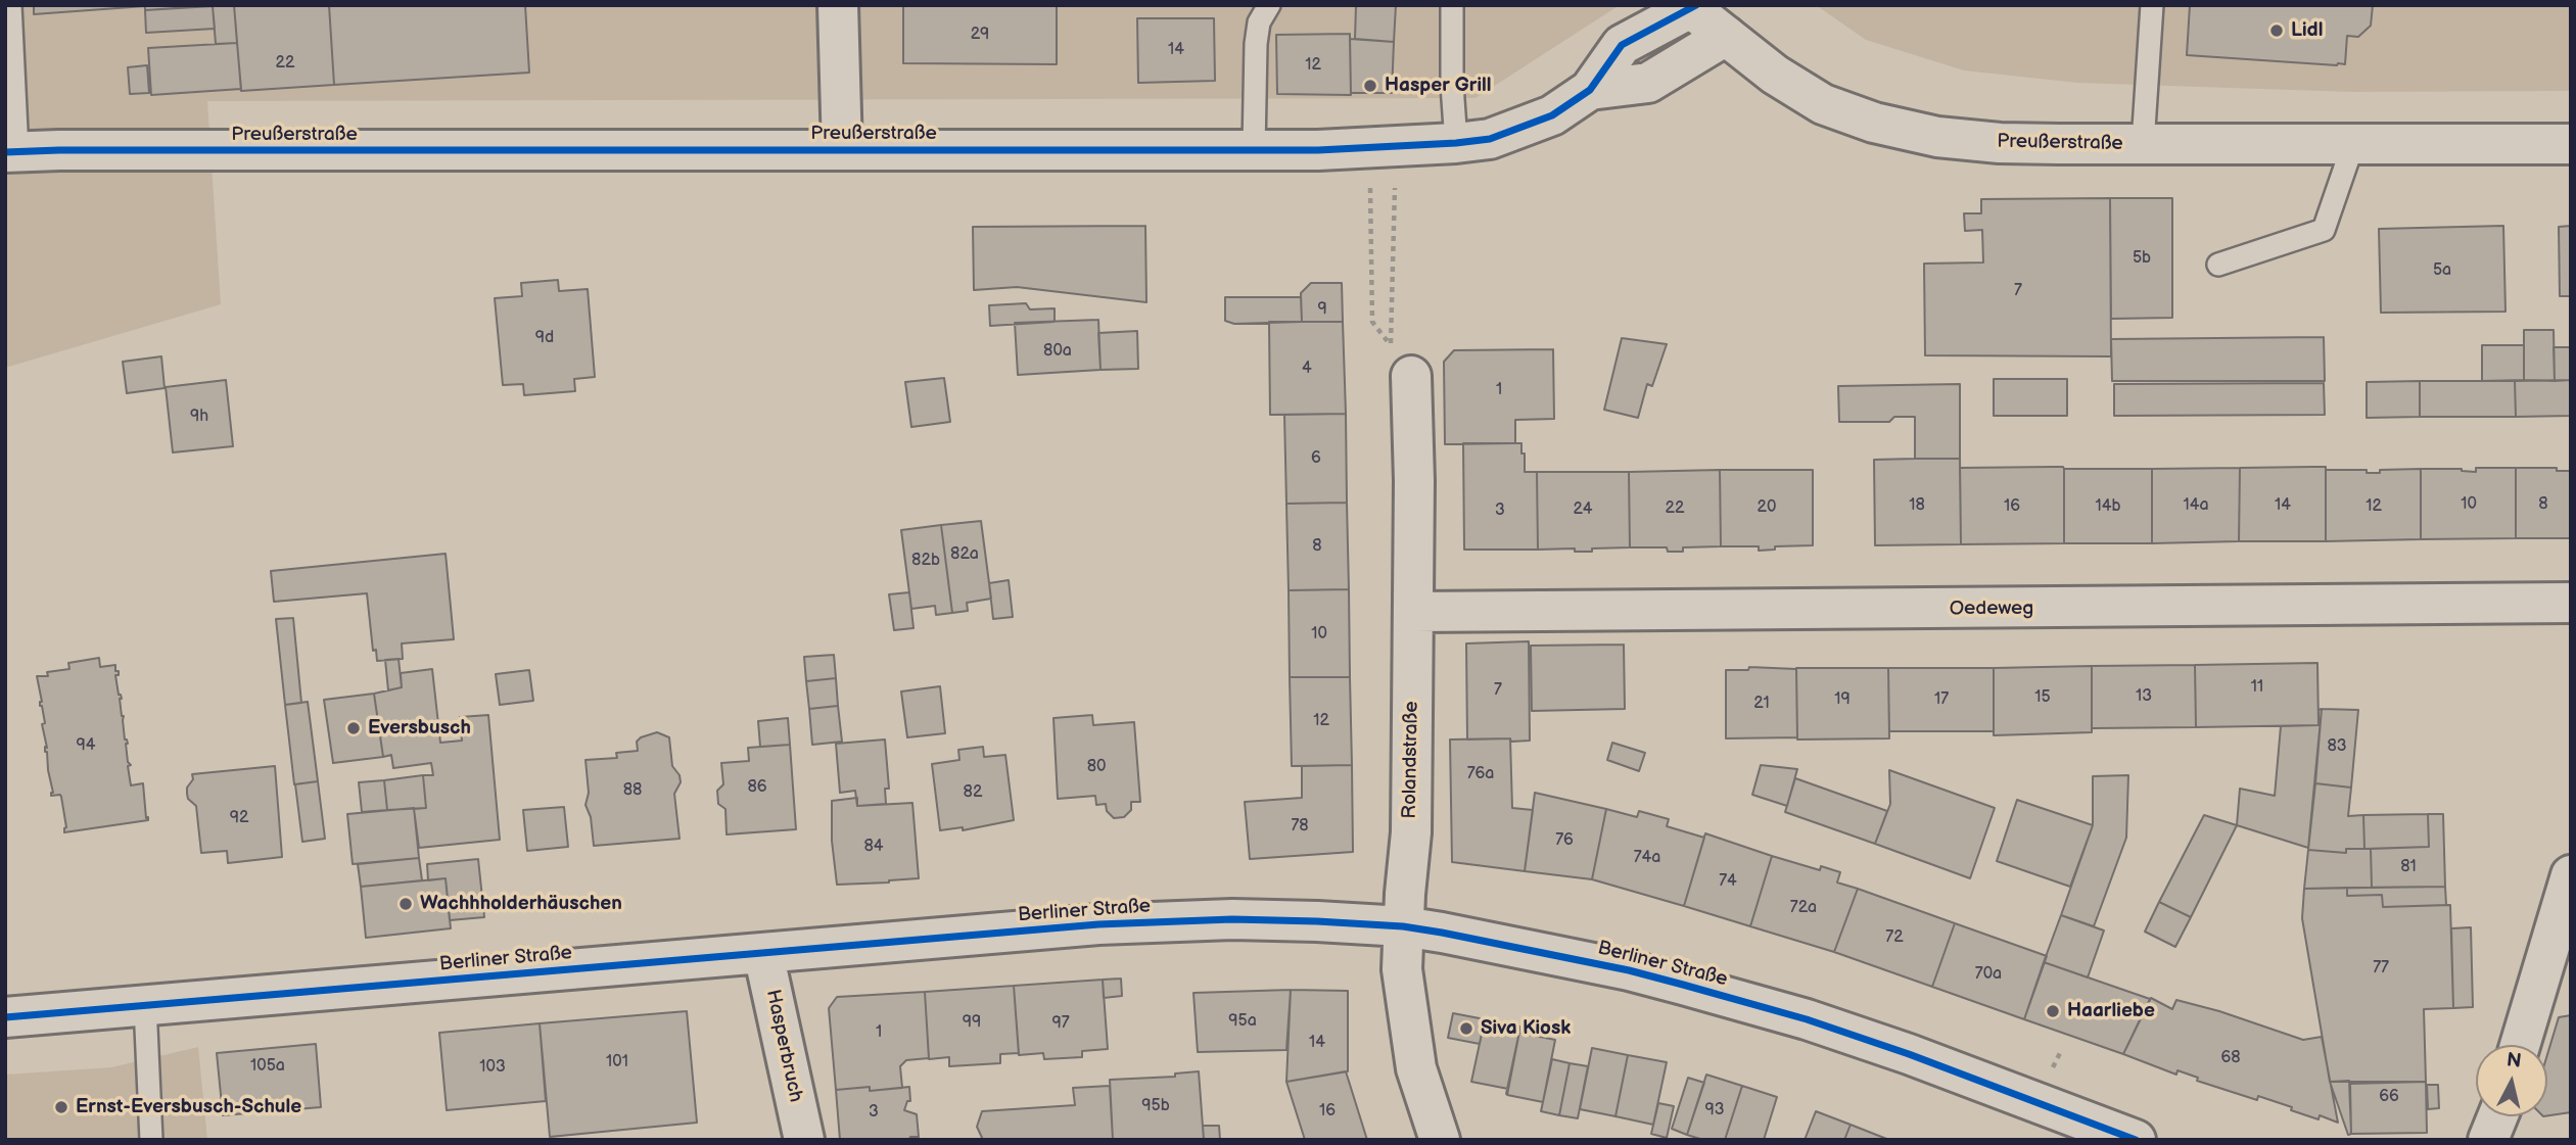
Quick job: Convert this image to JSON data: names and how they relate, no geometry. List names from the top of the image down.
{
  "streets": {
    "street": [
      "Preußerstraße",
      "Oedeweg",
      "Rolandstraße",
      "Berliner Straße",
      "Hasperbruch"
    ]
  },
  "crossings": [
    ["Oedeweg", "Rolandstraße"],
    ["Rolandstraße", "Berliner Straße"],
    ["Berliner Straße", "Hasperbruch"]
  ],
  "places": [
    "Lidl",
    "Hasper Grill",
    "Eversbusch",
    "Wachhholderhäuschen",
    "Haarliebe",
    "Siva Kiosk",
    "Ernst-Eversbusch-Schule"
  ],
  "house_numbers": [
    "29",
    "14",
    "22",
    "12",
    "5b",
    "5a",
    "7",
    "9",
    "9d",
    "80a",
    "4",
    "1",
    "9h",
    "6",
    "10",
    "8",
    "18",
    "14a",
    "14",
    "16",
    "14b",
    "12",
    "20",
    "22",
    "24",
    "3",
    "8",
    "82a",
    "82b",
    "10",
    "11",
    "7",
    "13",
    "15",
    "19",
    "17",
    "21",
    "12",
    "94",
    "83",
    "80",
    "76a",
    "86",
    "88",
    "82",
    "92",
    "78",
    "76",
    "84",
    "74a",
    "81",
    "74",
    "72a",
    "72",
    "77",
    "70a",
    "95a",
    "99",
    "97",
    "1",
    "14",
    "68",
    "101",
    "105a",
    "103",
    "66",
    "95b",
    "93",
    "16",
    "3"
  ],
  "north": "top"
}
